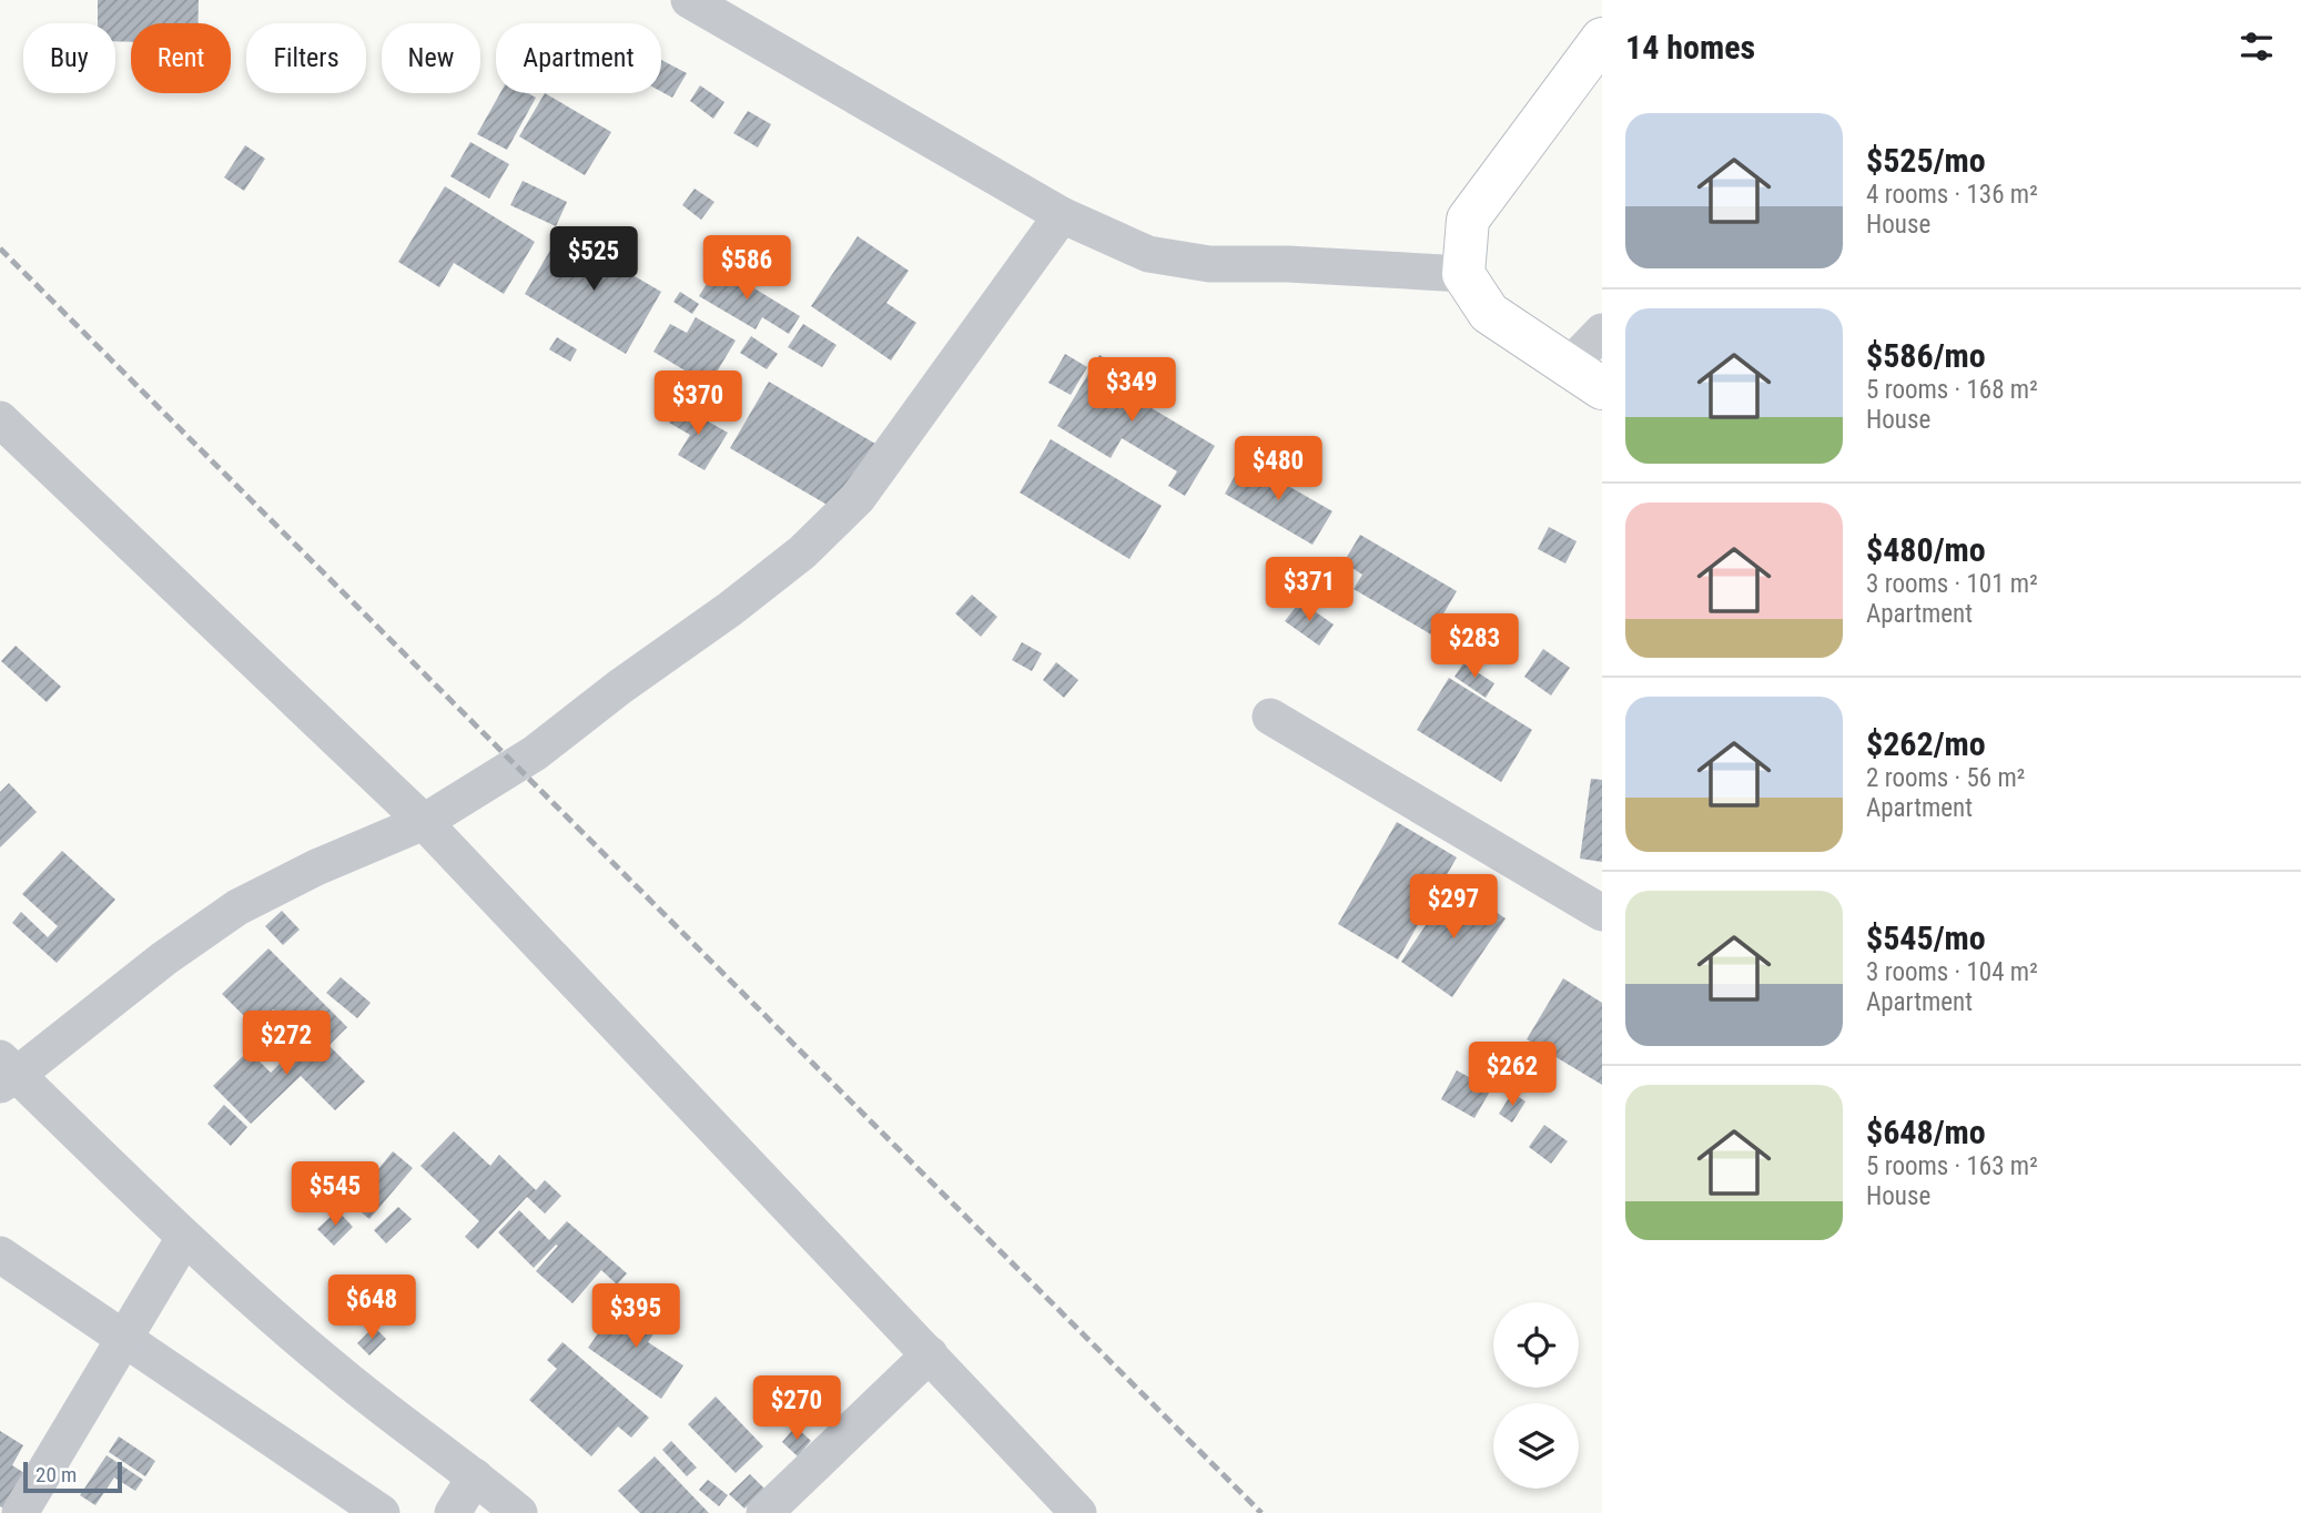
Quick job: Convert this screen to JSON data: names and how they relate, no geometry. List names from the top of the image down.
{
  "scale_bar": "20 m",
  "page": {
    "heading": "14 homes",
    "chip": [
      "Buy",
      "Rent",
      "Filters",
      "New",
      "Apartment"
    ],
    "list": [
      {
        "name": "$525/mo",
        "note": "4 rooms · 136 m² · House"
      },
      {
        "name": "$586/mo",
        "note": "5 rooms · 168 m² · House"
      },
      {
        "name": "$480/mo",
        "note": "3 rooms · 101 m² · Apartment"
      },
      {
        "name": "$262/mo",
        "note": "2 rooms · 56 m² · Apartment"
      },
      {
        "name": "$545/mo",
        "note": "3 rooms · 104 m² · Apartment"
      },
      {
        "name": "$648/mo",
        "note": "5 rooms · 163 m² · House"
      }
    ],
    "price": [
      "$525",
      "$586",
      "$349",
      "$370",
      "$480",
      "$371",
      "$283",
      "$297",
      "$272",
      "$262",
      "$545",
      "$648",
      "$395",
      "$270"
    ],
    "scale": "20 m"
  }
}
